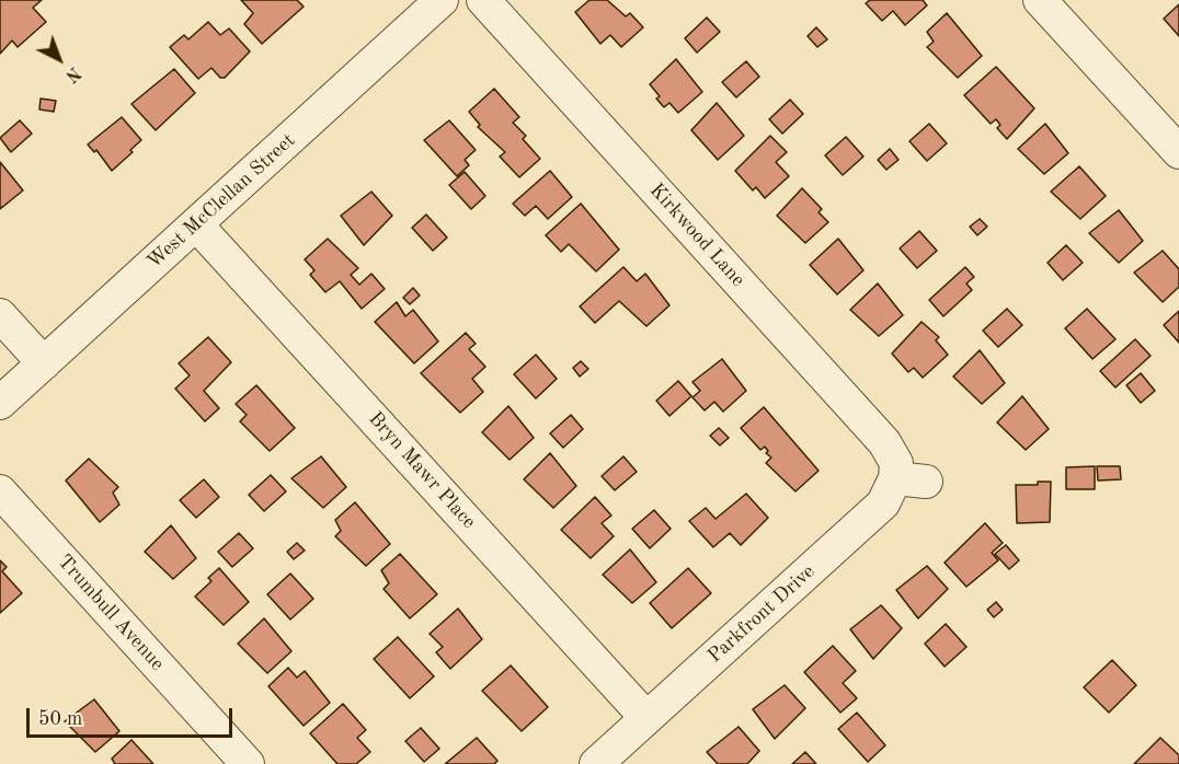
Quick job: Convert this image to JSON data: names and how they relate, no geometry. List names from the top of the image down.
{
  "streets": {
    "street": [
      "West McClellan Street",
      "Kirkwood Lane",
      "Bryn Mawr Place",
      "Trumbull Avenue",
      "Parkfront Drive"
    ]
  },
  "crossings": [
    ["West McClellan Street", "Bryn Mawr Place"],
    ["Kirkwood Lane", "Parkfront Drive"],
    ["Bryn Mawr Place", "Parkfront Drive"]
  ],
  "scale_bar": "50 m",
  "north": "bottom right"
}
